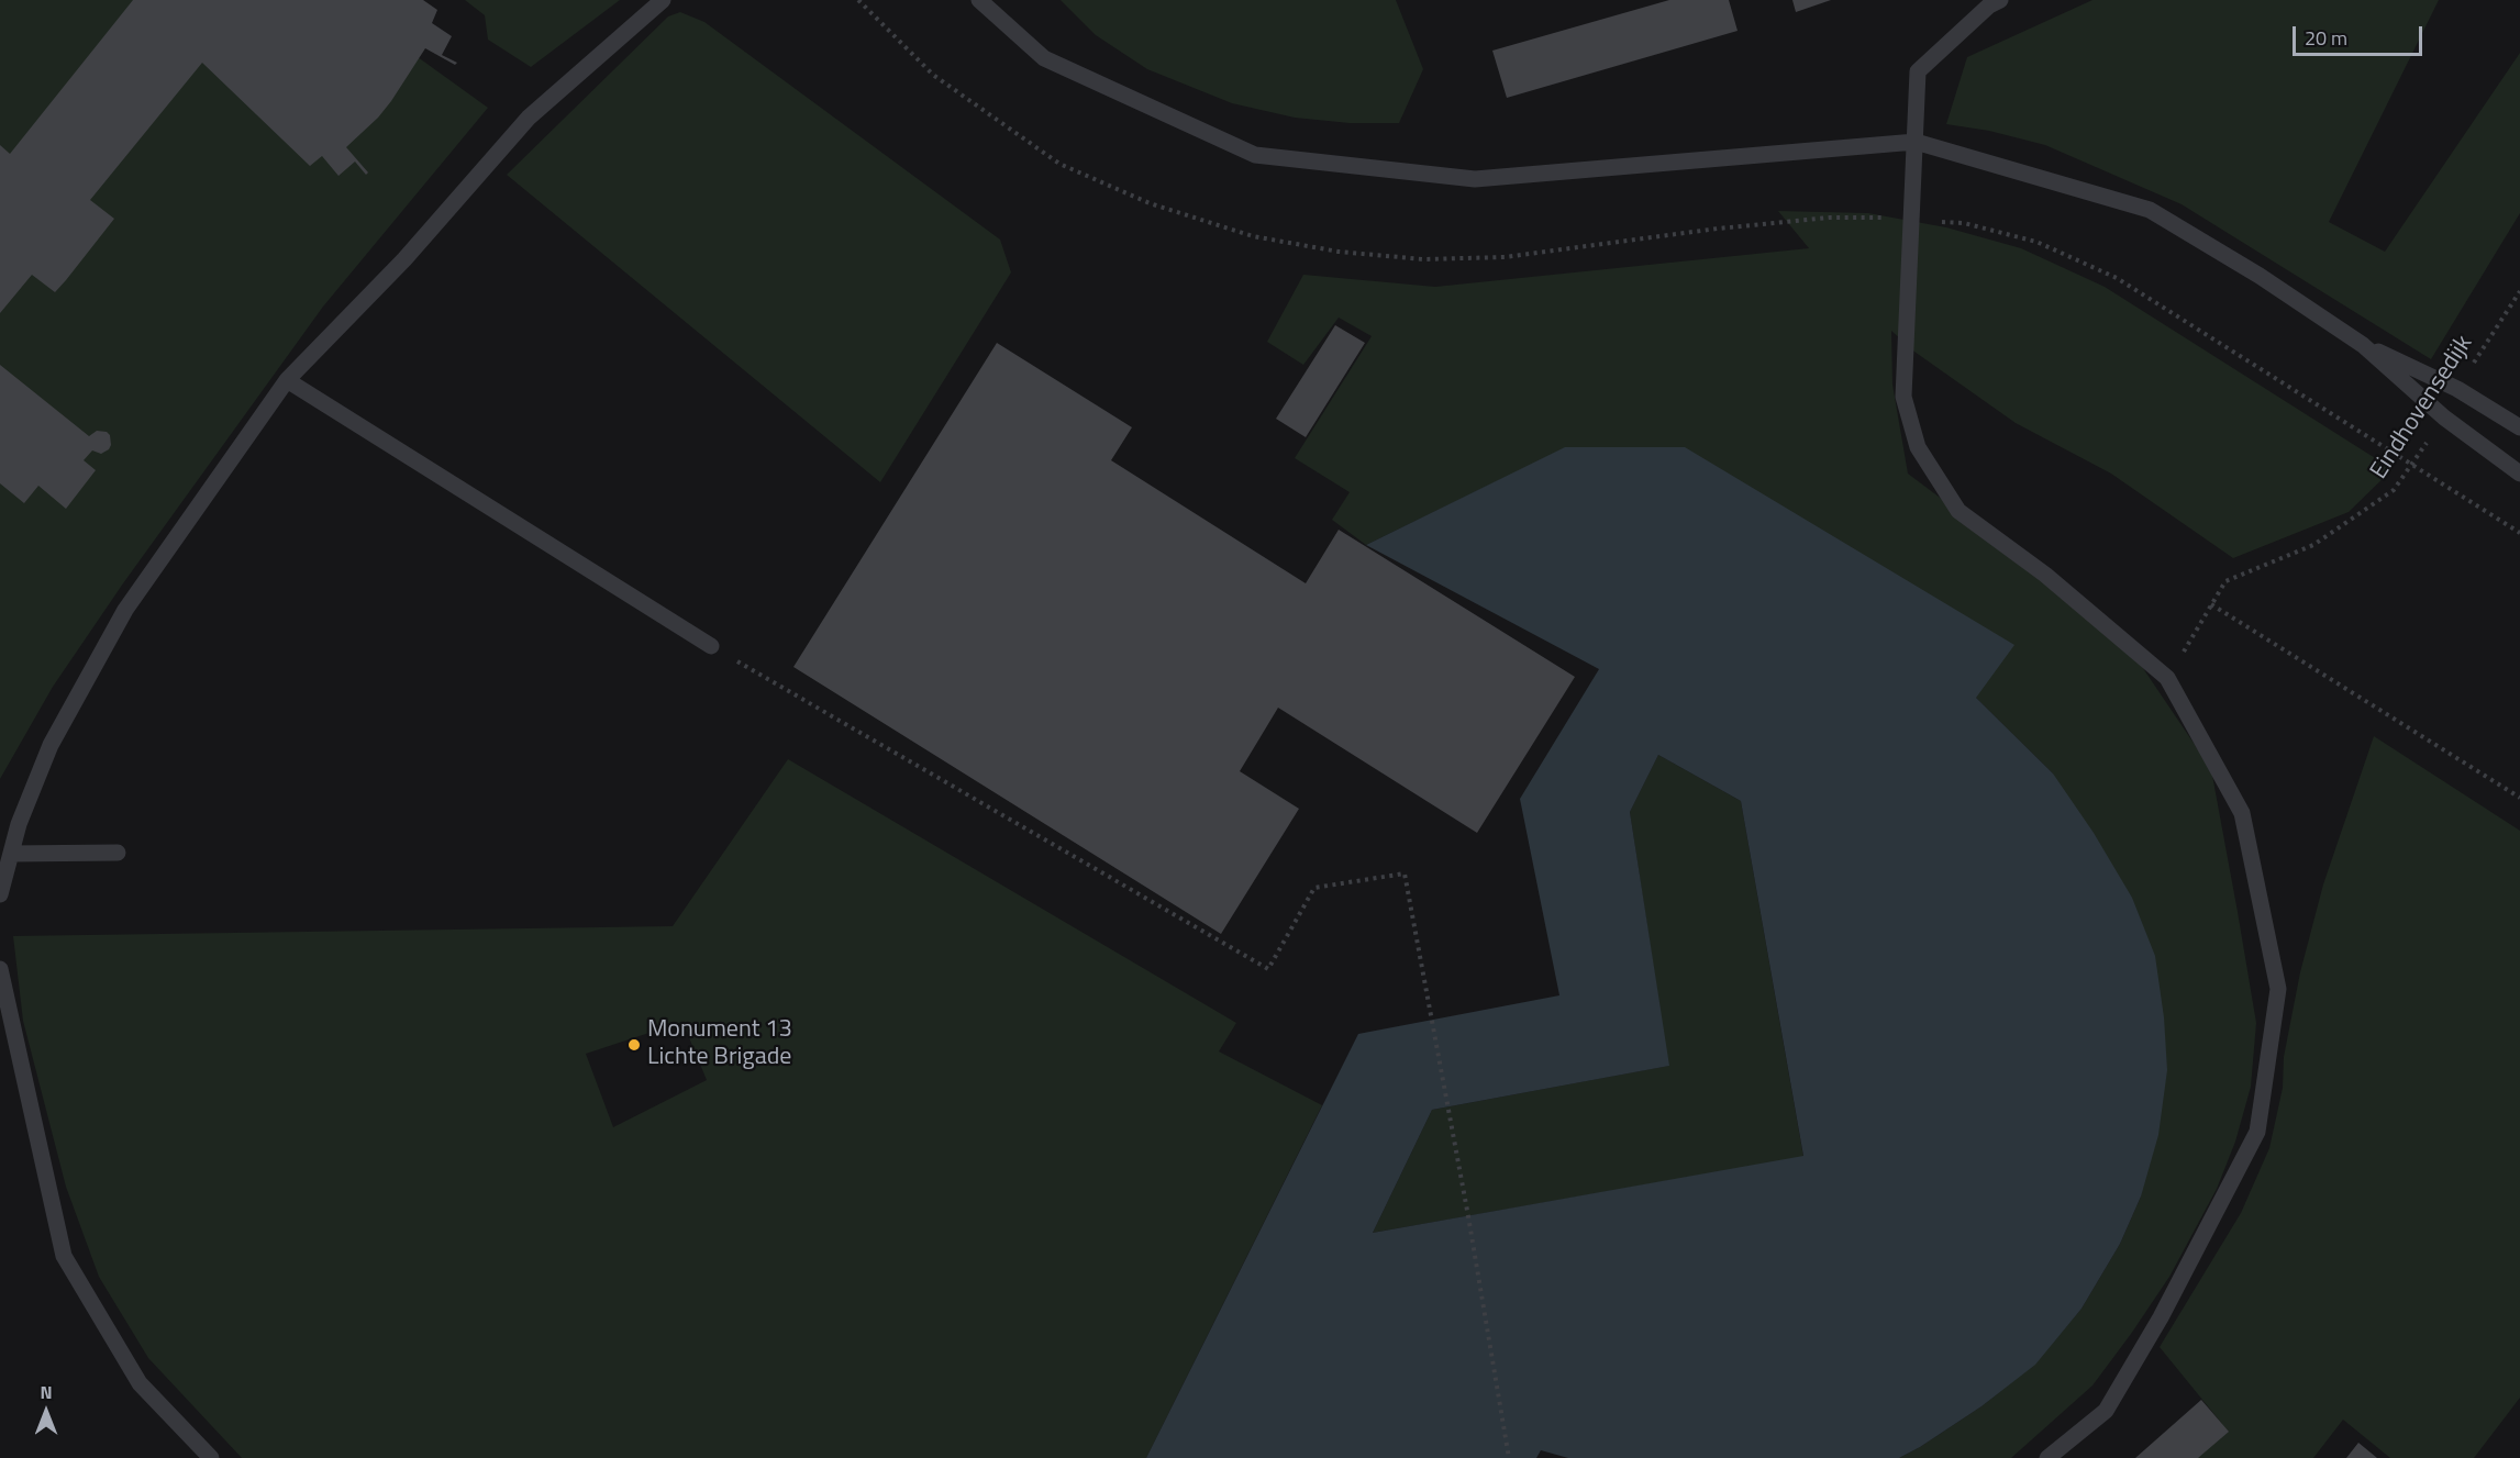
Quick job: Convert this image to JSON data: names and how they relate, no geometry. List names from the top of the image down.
{
  "streets": {
    "path": ["Eindhovensedijk"]
  },
  "places": ["Monument 13 Lichte Brigade"],
  "scale_bar": "20 m",
  "north": "top"
}
